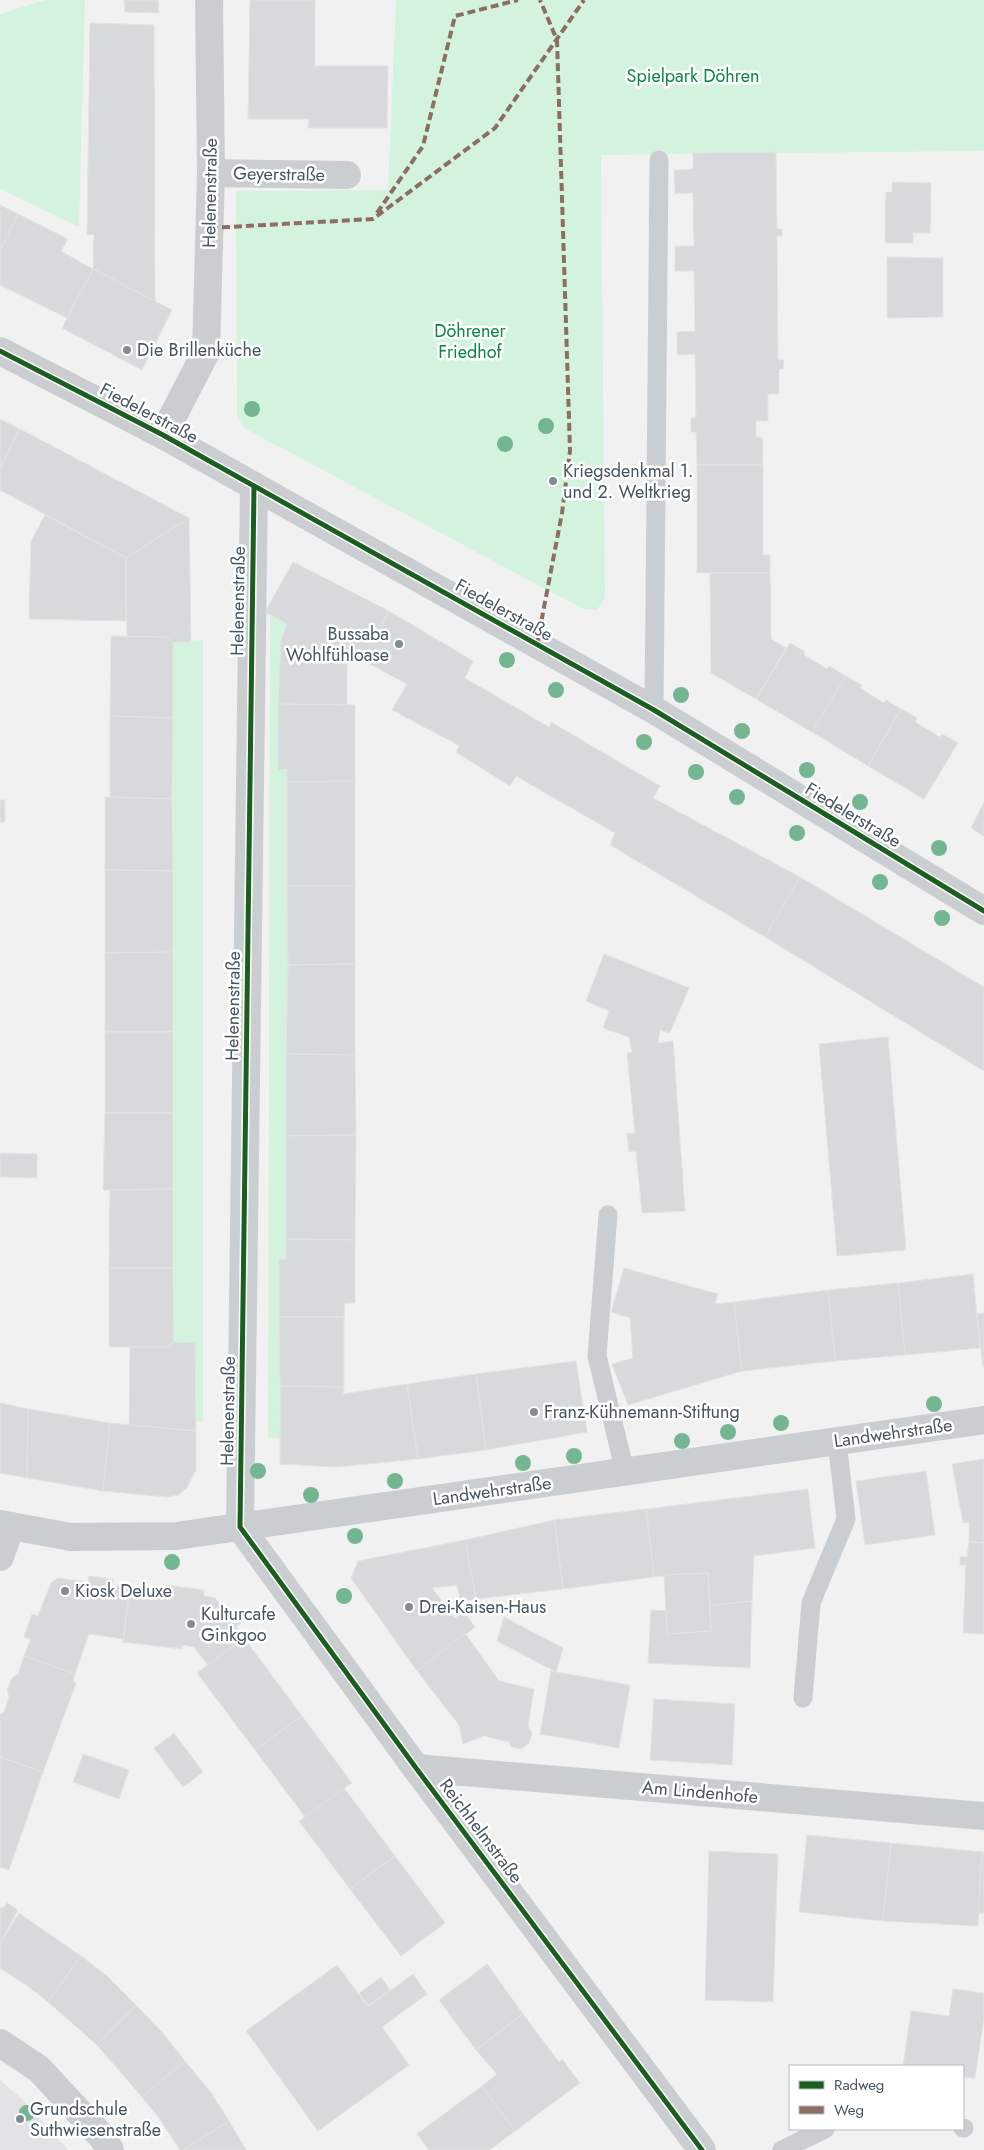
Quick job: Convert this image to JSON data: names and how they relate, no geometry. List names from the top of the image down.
{
  "streets": {
    "street": [
      "Geyerstraße",
      "Helenenstraße",
      "Fiedelerstraße",
      "Landwehrstraße",
      "Am Lindenhofe",
      "Reichhelmstraße"
    ]
  },
  "crossings": [
    ["Geyerstraße", "Helenenstraße"],
    ["Helenenstraße", "Fiedelerstraße"],
    ["Helenenstraße", "Landwehrstraße"],
    ["Helenenstraße", "Reichhelmstraße"],
    ["Landwehrstraße", "Reichhelmstraße"],
    ["Am Lindenhofe", "Reichhelmstraße"]
  ],
  "parks": ["Spielpark Döhren", "Döhrener Friedhof"],
  "places": [
    "Die Brillenküche",
    "Kriegsdenkmal 1. und 2. Weltkrieg",
    "Bussaba Wohlfühloase",
    "Franz-Kühnemann-Stiftung",
    "Kiosk Deluxe",
    "Drei-Kaisen-Haus",
    "Kulturcafe Ginkgoo",
    "Grundschule Suthwiesenstraße"
  ],
  "legend": ["Radweg", "Weg"]
}
